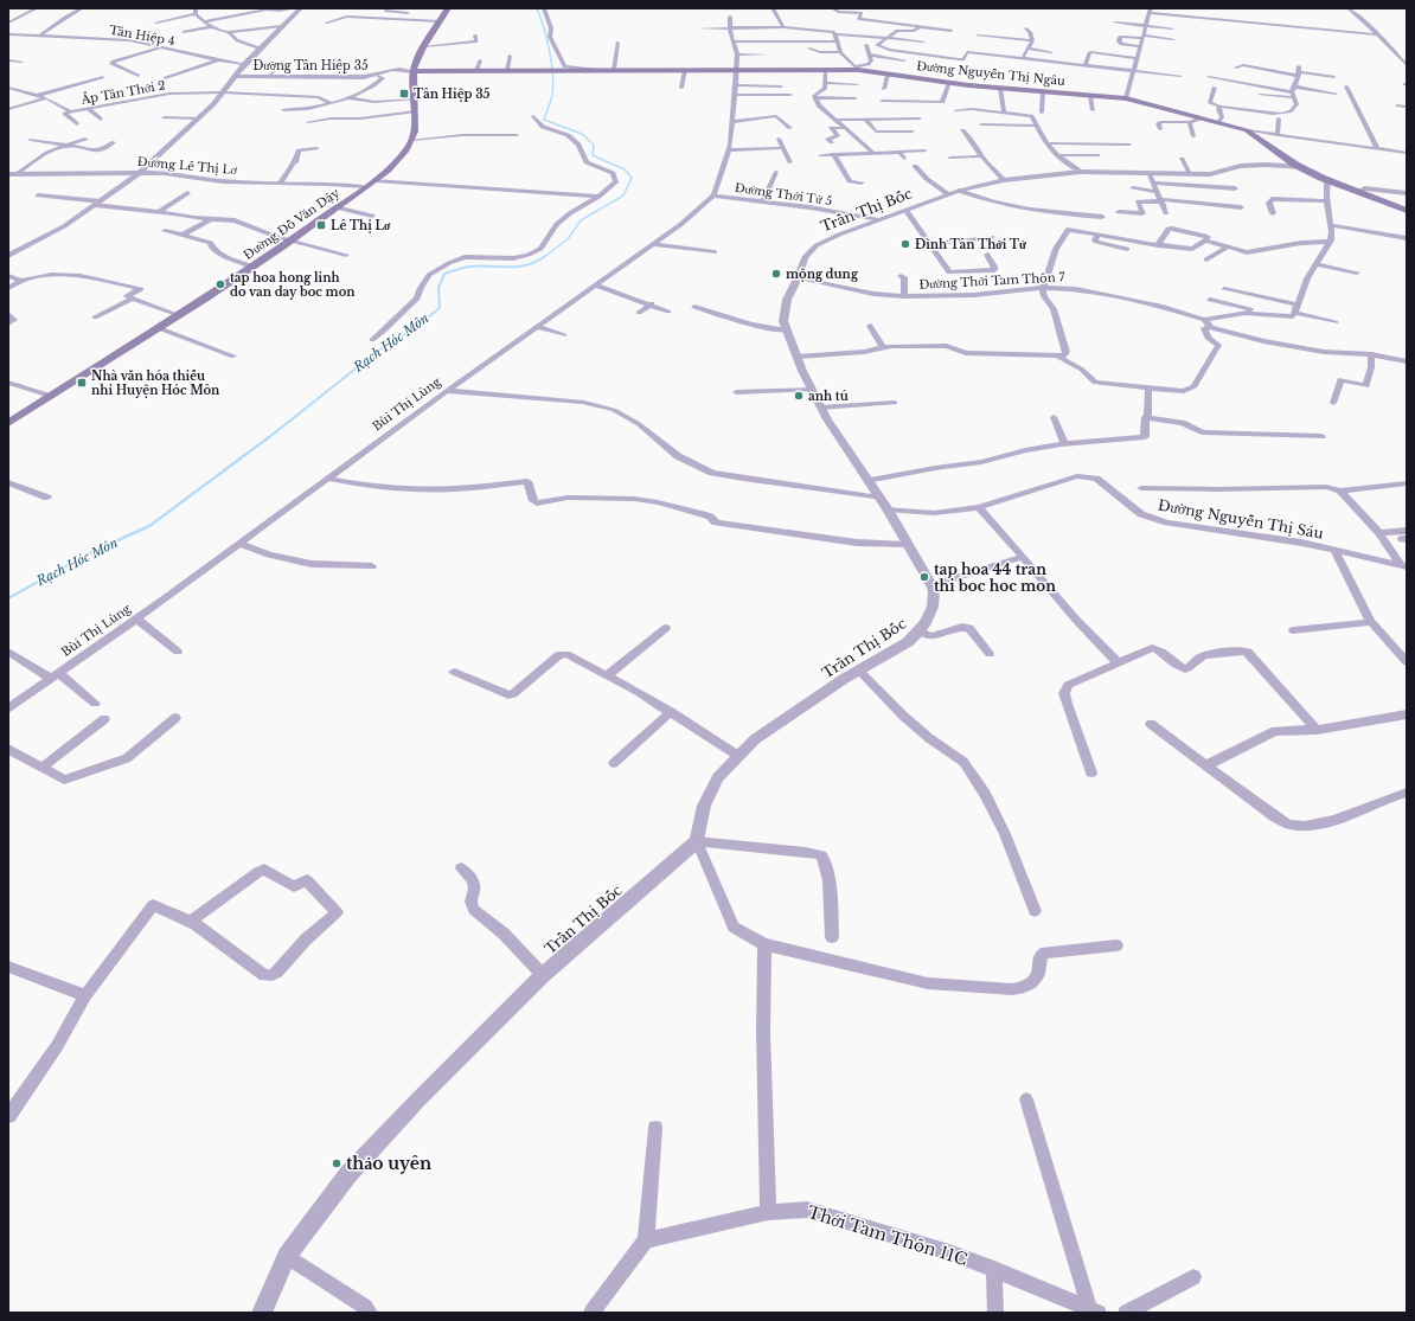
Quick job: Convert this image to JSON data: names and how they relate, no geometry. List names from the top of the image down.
{
  "streets": {
    "main road": ["Đường Nguyễn Thị Ngâu", "Đường Đỗ Văn Dậy"],
    "street": [
      "Tân Hiệp 4",
      "Đường Tân Hiệp 35",
      "Ấp Tân Thới 2",
      "Đường Lê Thị Lơ",
      "Đường Thới Tứ 5",
      "Trần Thị Bốc",
      "Đường Thới Tam Thôn 7",
      "Bùi Thị Lùng",
      "Đường Nguyễn Thị Sáu",
      "Thới Tam Thôn 11C"
    ]
  },
  "crossings": [
    ["Đường Tân Hiệp 35", "Đường Đỗ Văn Dậy"],
    ["Đường Nguyễn Thị Ngâu", "Bùi Thị Lùng"],
    ["Đường Lê Thị Lơ", "Đường Đỗ Văn Dậy"],
    ["Đường Thới Tứ 5", "Trần Thị Bốc"],
    ["Đường Thới Tứ 5", "Bùi Thị Lùng"],
    ["Trần Thị Bốc", "Đường Thới Tam Thôn 7"],
    ["Trần Thị Bốc", "Đường Nguyễn Thị Sáu"]
  ],
  "water": ["Rạch Hóc Môn"],
  "places": {
    "transit": ["Tân Hiệp 35", "Lê Thị Lơ", "Nhà văn hóa thiếu nhi Huyện Hóc Môn"],
    "other": [
      "Đình Tân Thới Tứ",
      "mộng dung",
      "tap hoa hong linh do van day boc mon",
      "anh tú",
      "tap hoa 44 tran thi boc hoc mon",
      "thảo uyên"
    ]
  }
}
